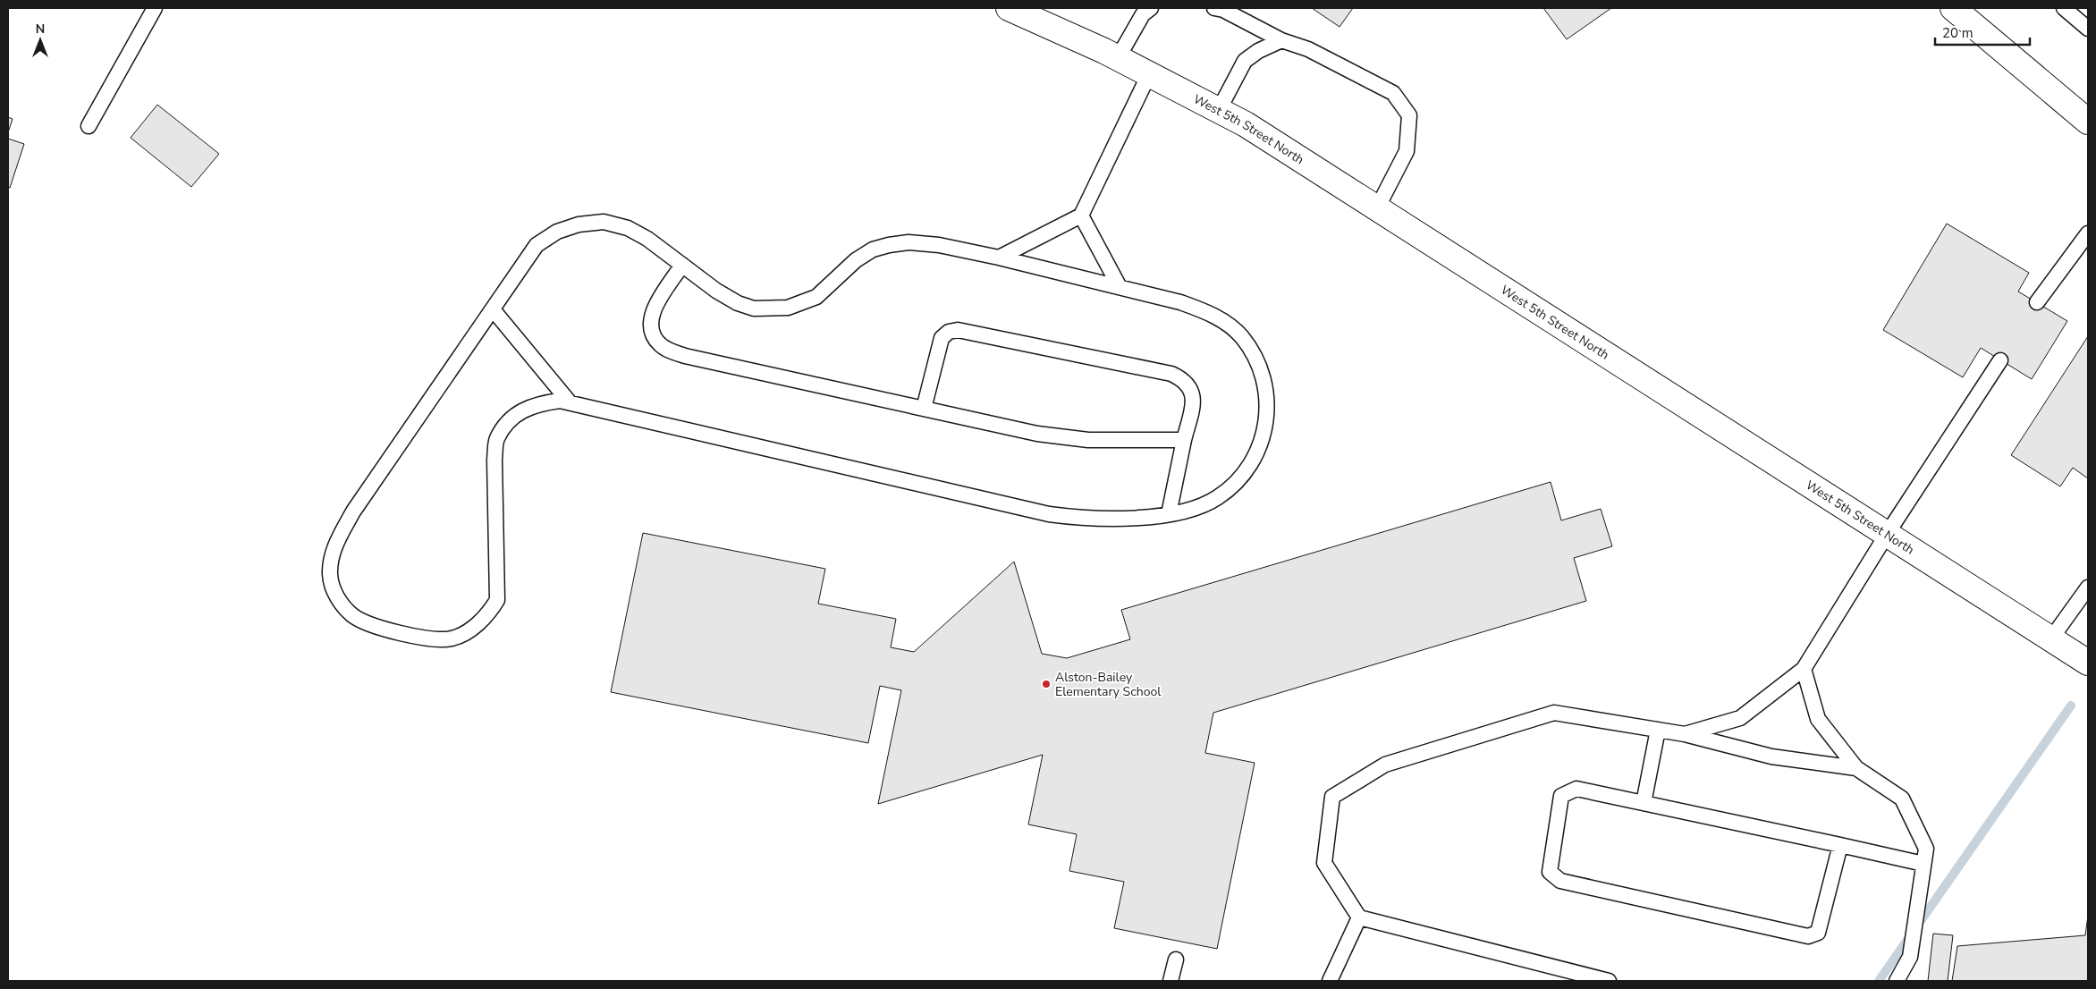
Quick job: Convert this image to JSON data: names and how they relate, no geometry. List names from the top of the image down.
{
  "streets": {
    "main road": ["West 5th Street North"]
  },
  "places": ["Alston-Bailey Elementary School"],
  "scale_bar": "20 m",
  "north": "top"
}
